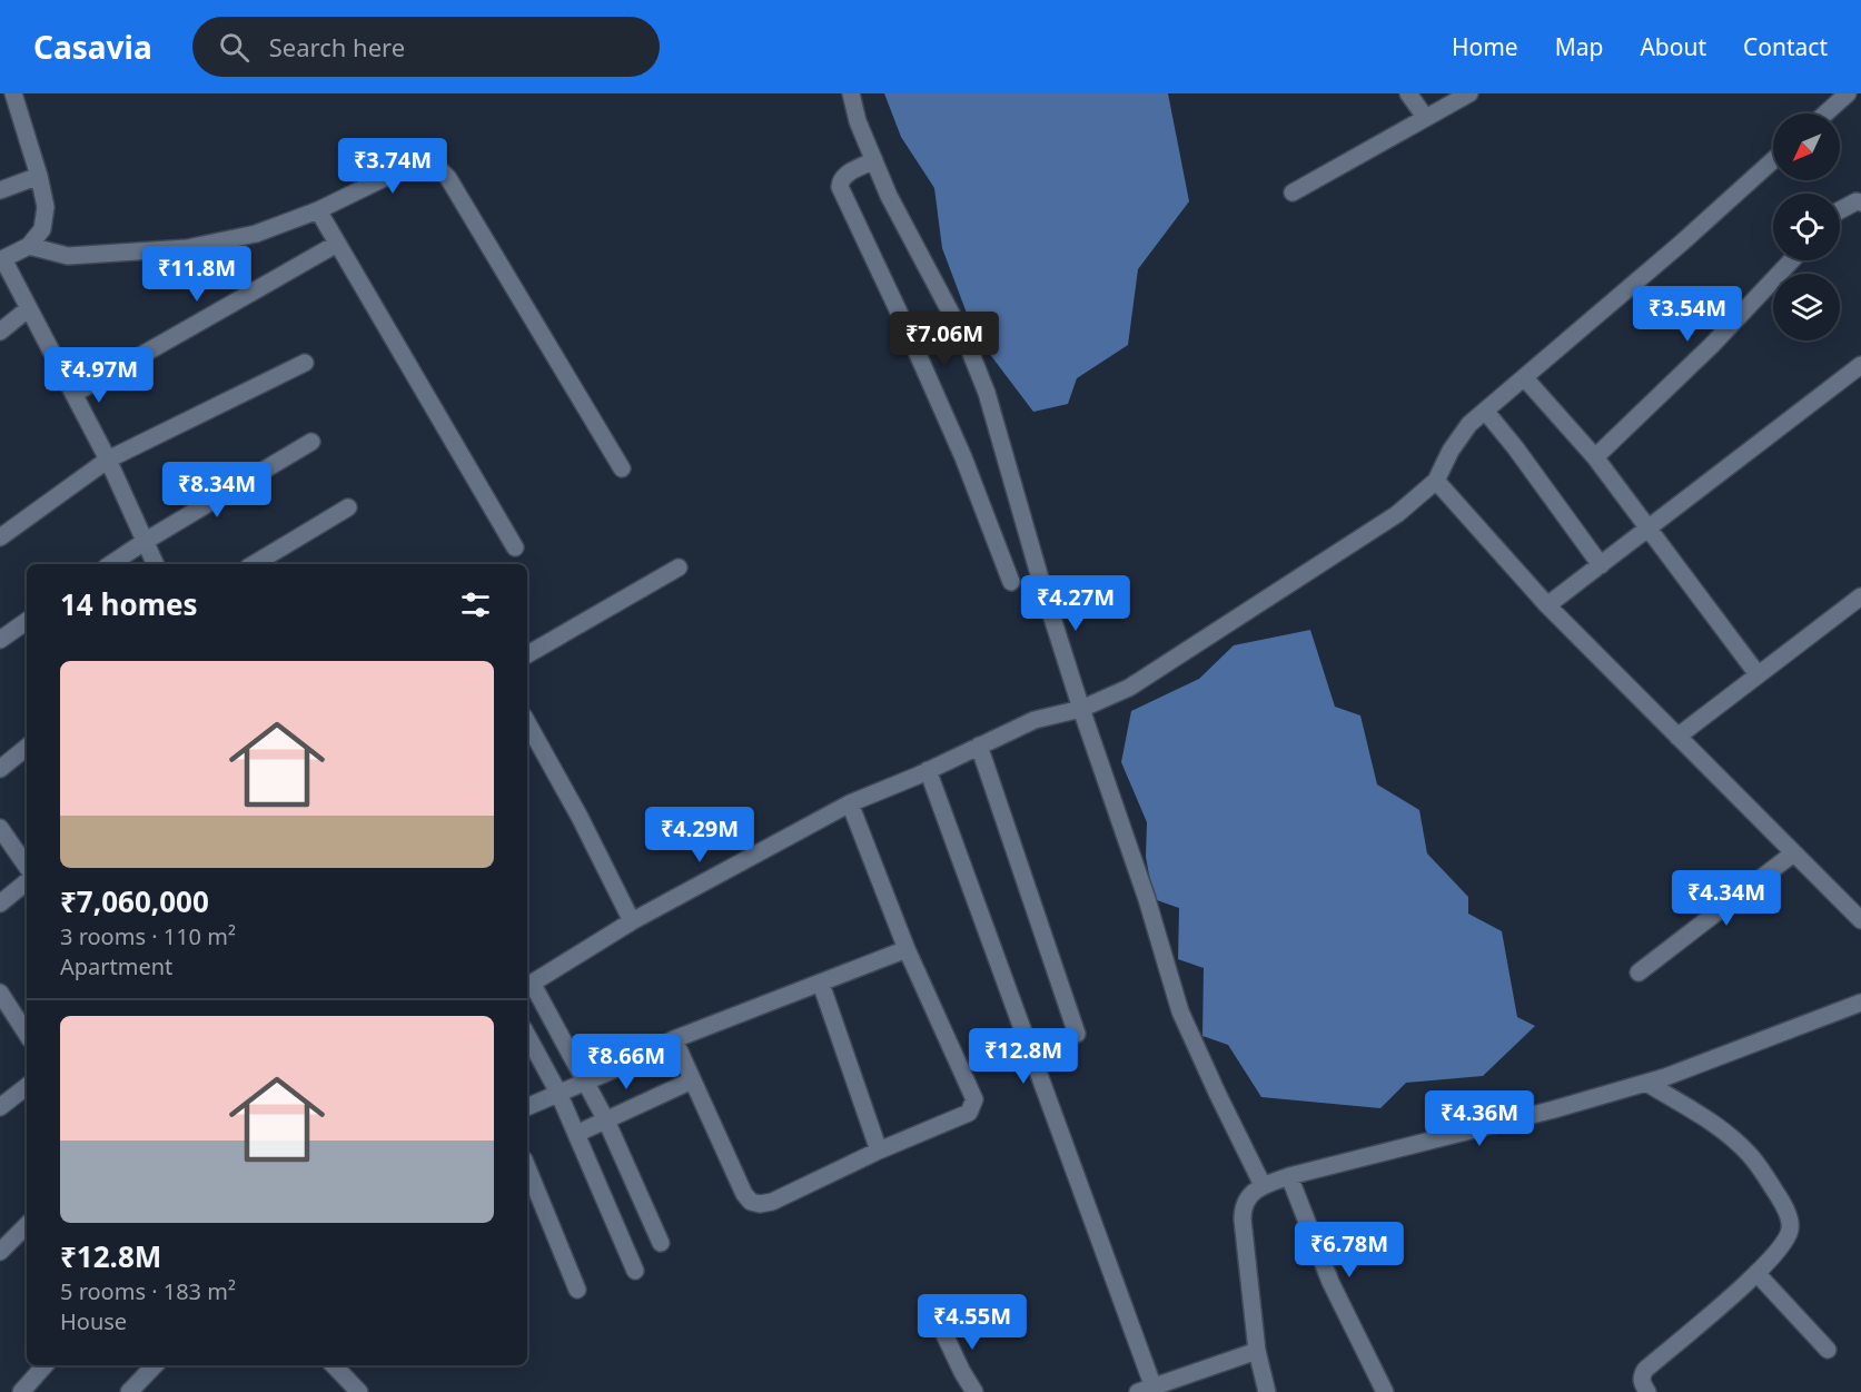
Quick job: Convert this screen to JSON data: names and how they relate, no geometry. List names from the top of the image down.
{
  "north": "bottom left",
  "page": {
    "header": "Casavia",
    "search": "Search here",
    "nav": [
      "Home",
      "Map",
      "About",
      "Contact"
    ],
    "price": [
      "₹3.74M",
      "₹11.8M",
      "₹3.54M",
      "₹7.06M",
      "₹4.97M",
      "₹8.34M",
      "₹4.27M",
      "₹4.29M",
      "₹4.34M",
      "₹12.8M",
      "₹8.66M",
      "₹4.36M",
      "₹6.78M",
      "₹4.55M"
    ],
    "heading": "14 homes",
    "list": [
      {
        "name": "₹7,060,000",
        "note": "3 rooms · 110 m² · Apartment"
      },
      {
        "name": "₹12.8M",
        "note": "5 rooms · 183 m² · House"
      }
    ]
  }
}
